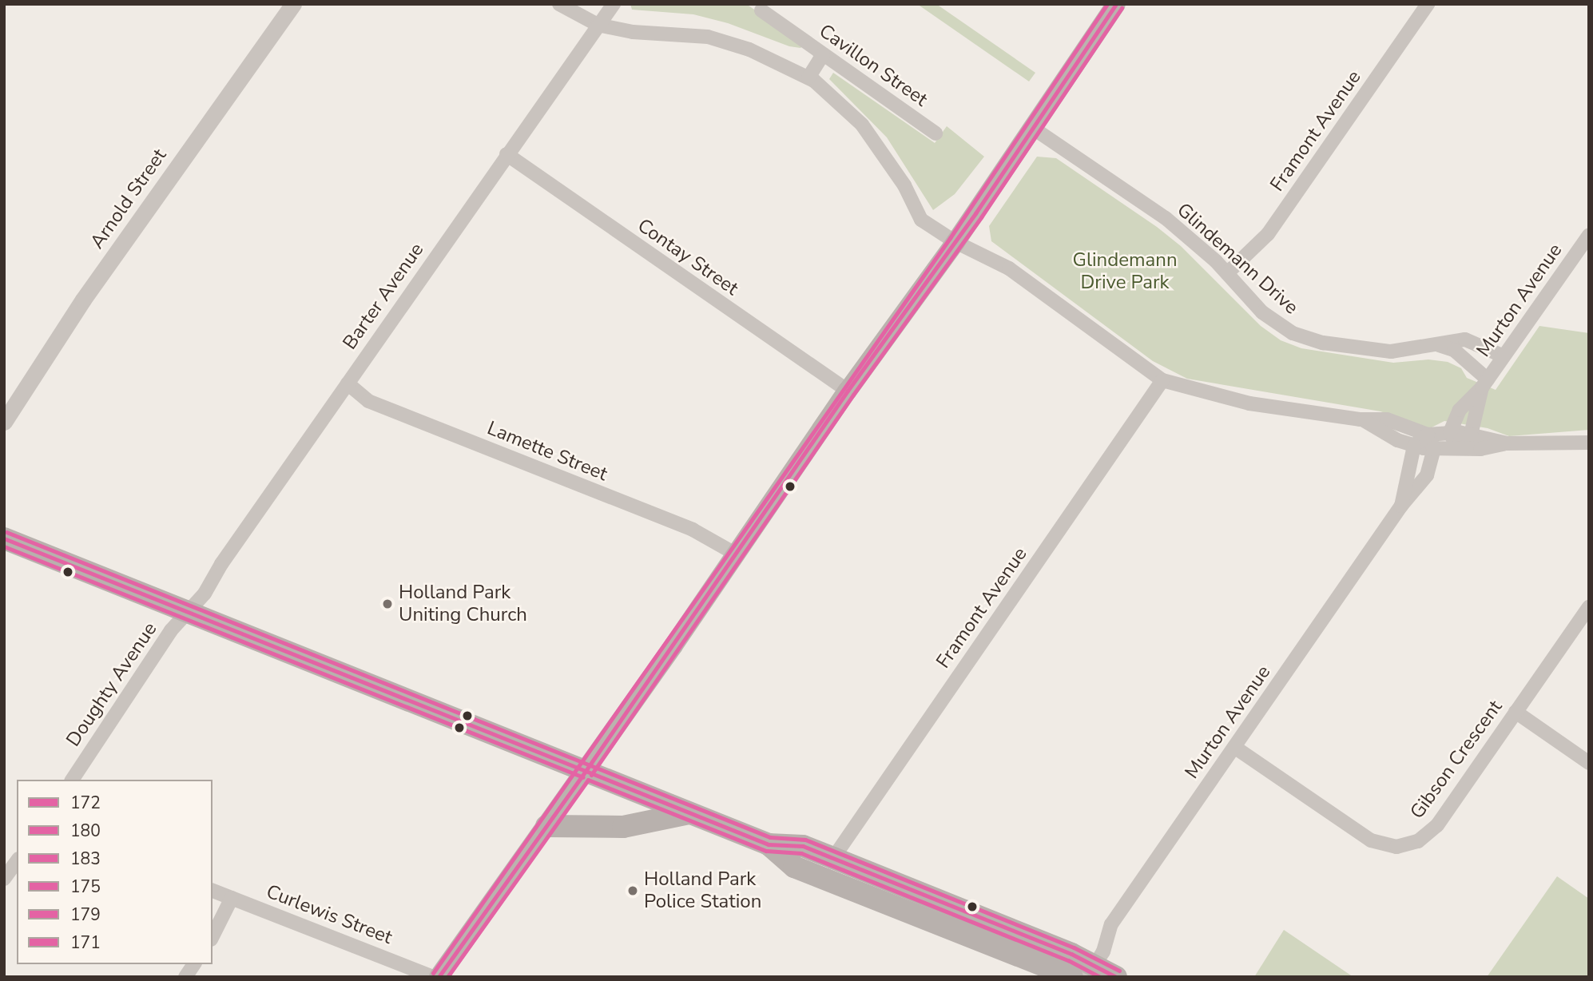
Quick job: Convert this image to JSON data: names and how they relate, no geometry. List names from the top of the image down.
{
  "streets": {
    "street": [
      "Cavillon Street",
      "Framont Avenue",
      "Arnold Street",
      "Contay Street",
      "Glindemann Drive",
      "Barter Avenue",
      "Murton Avenue",
      "Lamette Street",
      "Doughty Avenue",
      "Gibson Crescent",
      "Curlewis Street"
    ]
  },
  "crossings": [
    ["Framont Avenue", "Glindemann Drive"],
    ["Contay Street", "Barter Avenue"],
    ["Glindemann Drive", "Murton Avenue"],
    ["Barter Avenue", "Lamette Street"],
    ["Barter Avenue", "Doughty Avenue"],
    ["Murton Avenue", "Gibson Crescent"]
  ],
  "parks": ["Glindemann Drive Park"],
  "places": ["Holland Park Uniting Church", "Holland Park Police Station"],
  "lines": [
    "transit line 172",
    "transit line 183",
    "transit line 180",
    "transit line 175",
    "transit line 179",
    "transit line 171"
  ],
  "legend": [
    "172",
    "180",
    "183",
    "175",
    "179",
    "171"
  ]
}
